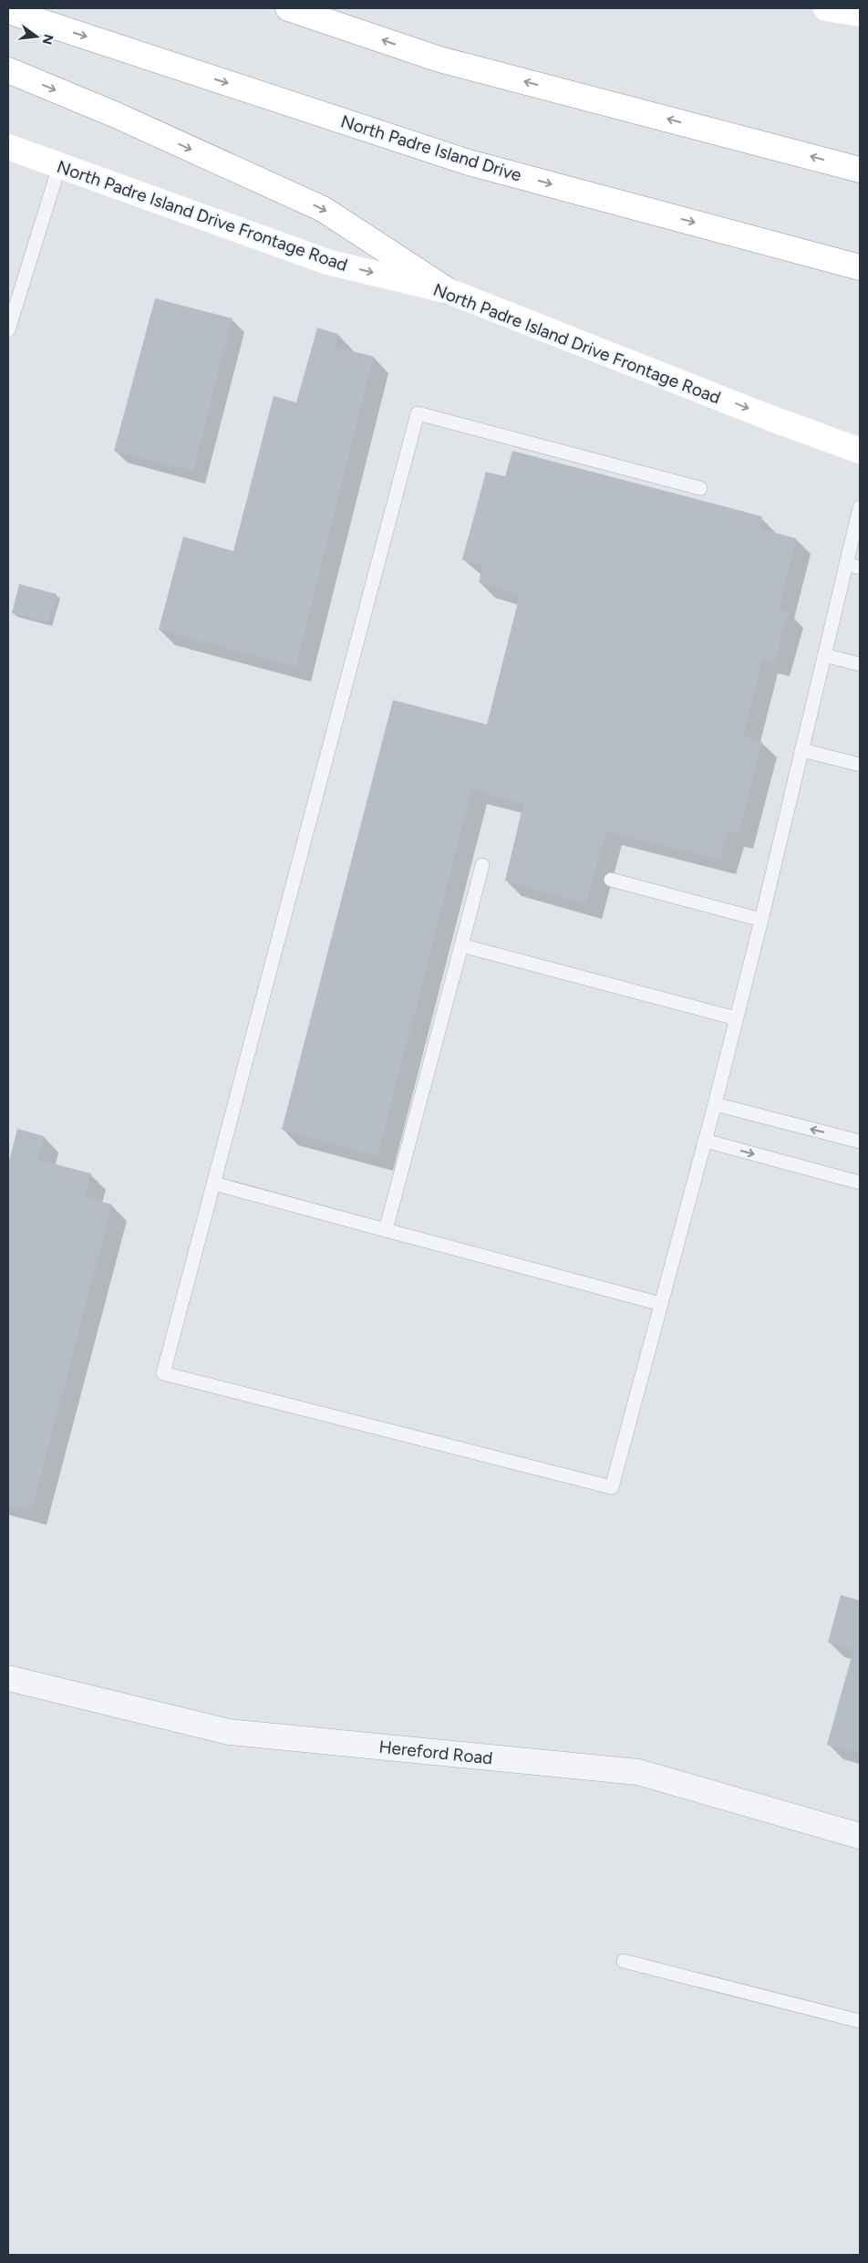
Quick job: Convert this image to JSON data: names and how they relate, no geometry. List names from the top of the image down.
{
  "streets": {
    "main road": ["North Padre Island Drive", "North Padre Island Drive Frontage Road"],
    "street": ["Hereford Road"]
  },
  "north": "right"
}
